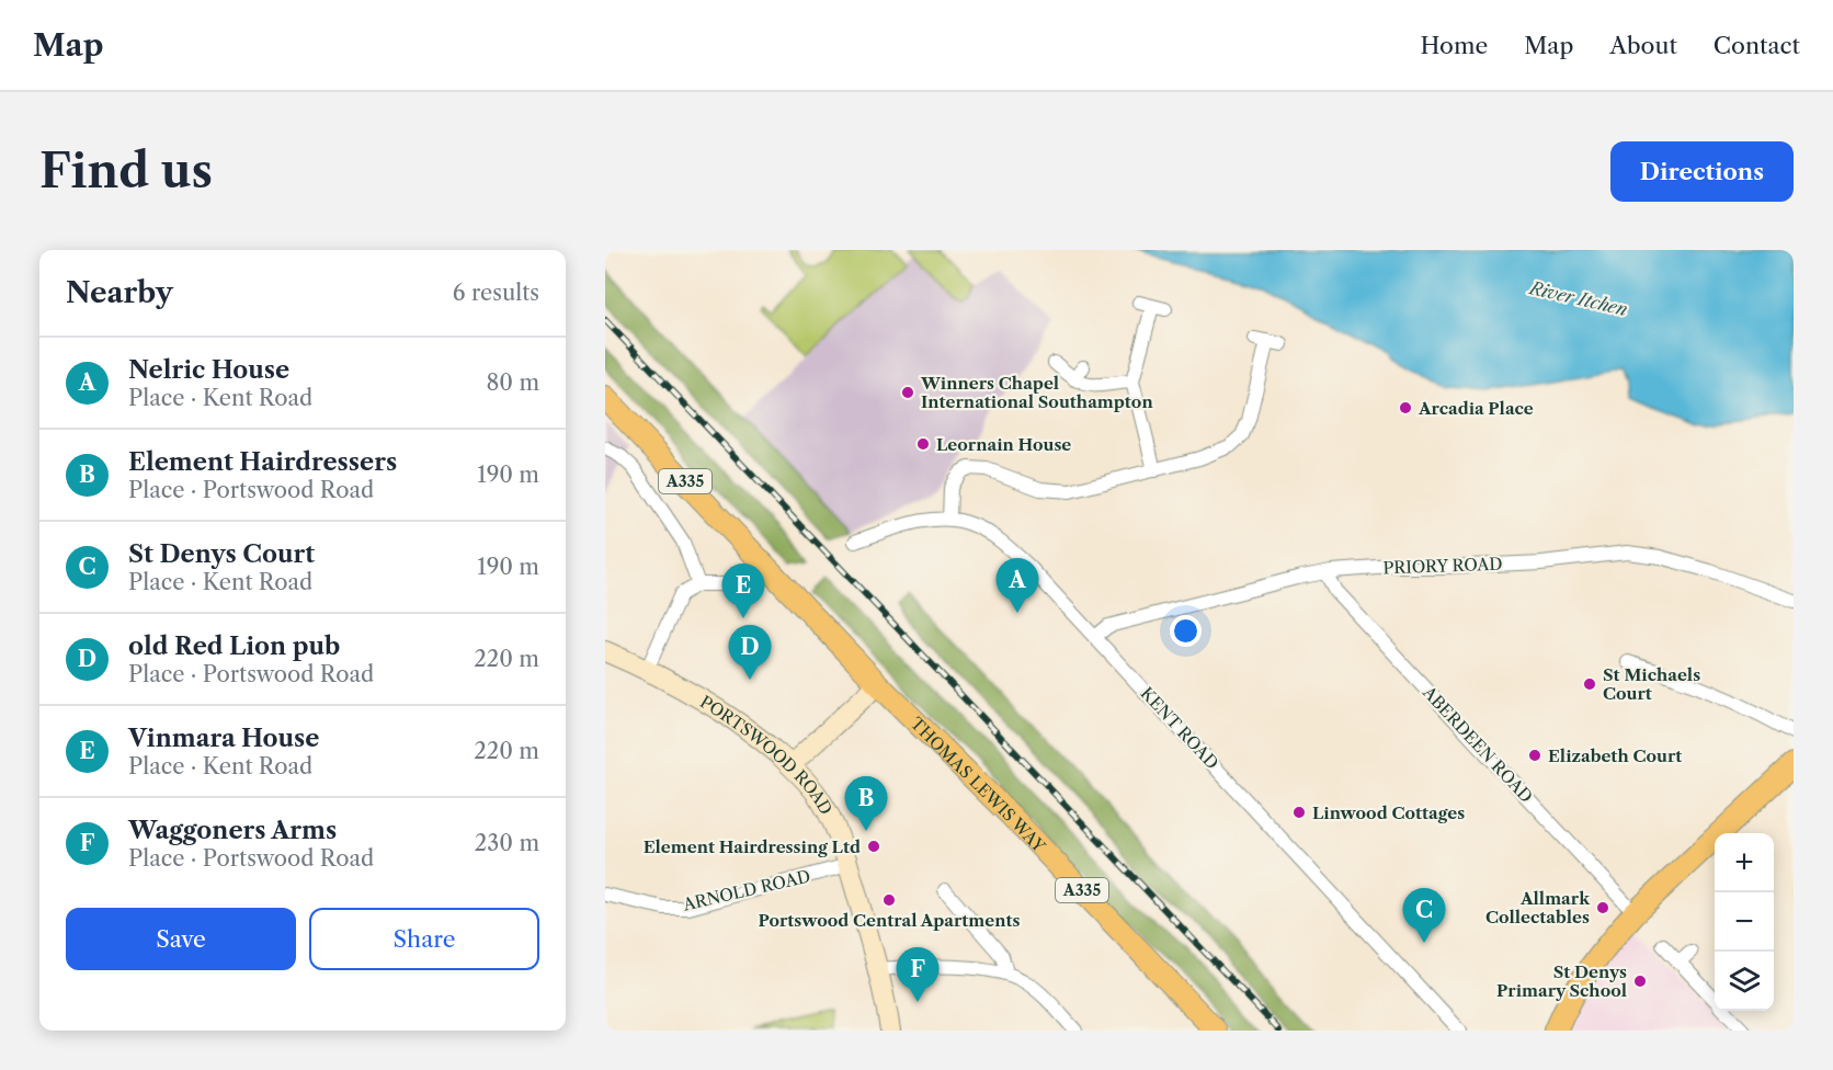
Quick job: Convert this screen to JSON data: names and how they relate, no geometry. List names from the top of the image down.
{
  "streets": {
    "main road": ["A335", "THOMAS LEWIS WAY"],
    "street": [
      "PRIORY ROAD",
      "KENT ROAD",
      "ABERDEEN ROAD",
      "PORTSWOOD ROAD",
      "ARNOLD ROAD"
    ]
  },
  "crossings": [
    ["PRIORY ROAD", "KENT ROAD"],
    ["PRIORY ROAD", "ABERDEEN ROAD"],
    ["PORTSWOOD ROAD", "ARNOLD ROAD"]
  ],
  "water": ["River Itchen"],
  "places": [
    "Winners Chapel International Southampton",
    "Arcadia Place",
    "Leornain House",
    "St Michaels Court",
    "Elizabeth Court",
    "Linwood Cottages",
    "Element Hairdressing Ltd",
    "Portswood Central Apartments",
    "Allmark Collectables",
    "St Denys Primary School"
  ],
  "page": {
    "header": "Map",
    "nav": [
      "Home",
      "Map",
      "About",
      "Contact"
    ],
    "buttons": [
      "Directions",
      ["Save", "Share"]
    ],
    "title": "Find us",
    "heading": ["Nearby", "6 results"],
    "list": [
      {
        "mark": "A",
        "name": "Nelric House",
        "note": "Place · Kent Road",
        "value": "80 m"
      },
      {
        "mark": "B",
        "name": "Element Hairdressers",
        "note": "Place · Portswood Road",
        "value": "190 m"
      },
      {
        "mark": "C",
        "name": "St Denys Court",
        "note": "Place · Kent Road",
        "value": "190 m"
      },
      {
        "mark": "D",
        "name": "old Red Lion pub",
        "note": "Place · Portswood Road",
        "value": "220 m"
      },
      {
        "mark": "E",
        "name": "Vinmara House",
        "note": "Place · Kent Road",
        "value": "220 m"
      },
      {
        "mark": "F",
        "name": "Waggoners Arms",
        "note": "Place · Portswood Road",
        "value": "230 m"
      }
    ],
    "pins": [
      "A",
      "E",
      "D",
      "B",
      "C",
      "F"
    ],
    "map_buttons": ["+", "−"]
  }
}
